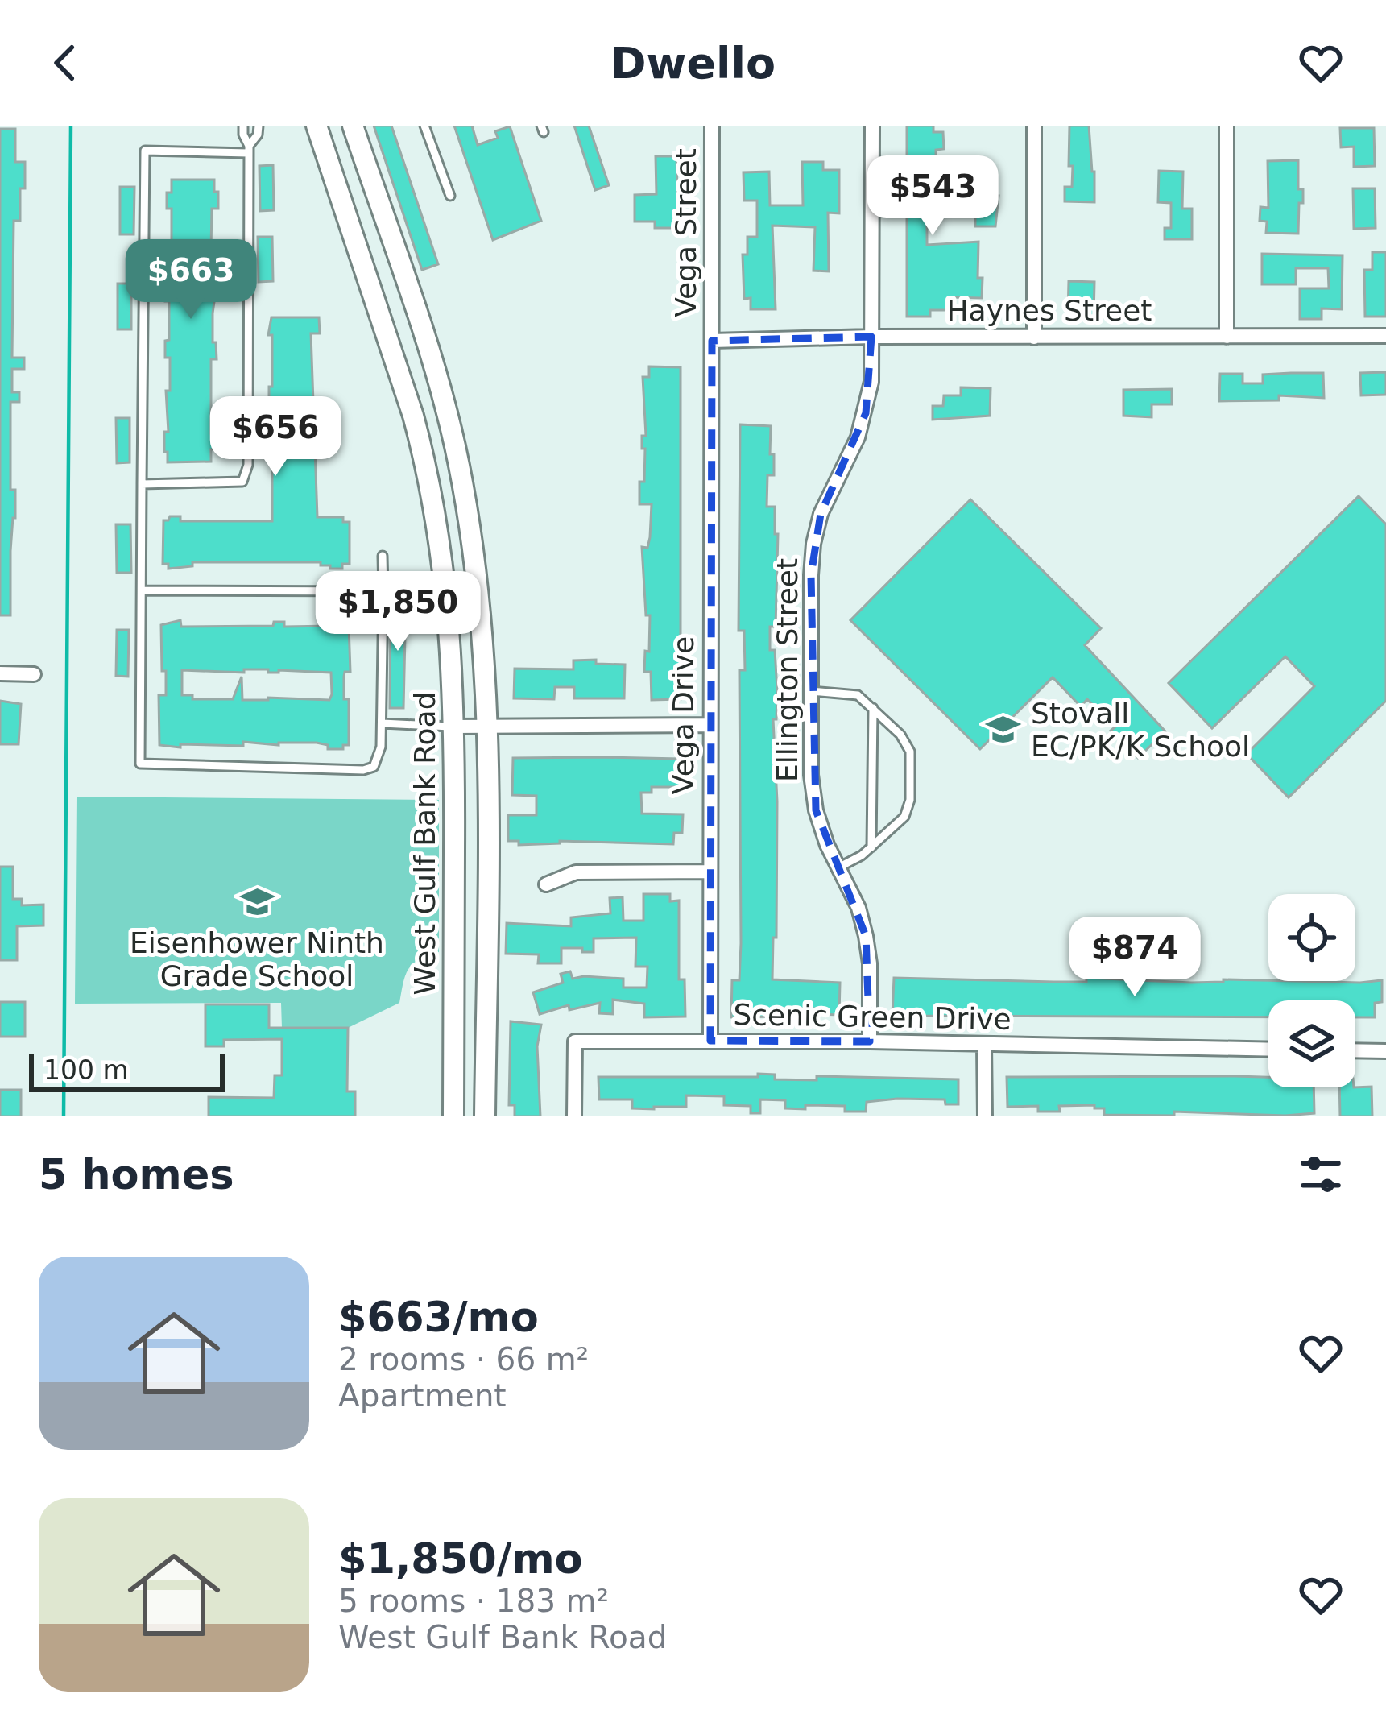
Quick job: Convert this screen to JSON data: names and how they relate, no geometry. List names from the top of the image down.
{
  "streets": {
    "main road": ["West Gulf Bank Road"],
    "street": [
      "Vega Street",
      "Haynes Street",
      "Ellington Street",
      "Vega Drive",
      "Scenic Green Drive"
    ]
  },
  "crossings": [
    ["Vega Street", "Haynes Street"],
    ["Vega Street", "Vega Drive"],
    ["Haynes Street", "Ellington Street"],
    ["Ellington Street", "Scenic Green Drive"],
    ["Vega Drive", "Scenic Green Drive"]
  ],
  "places": {
    "school or university": ["Stovall EC/PK/K School", "Eisenhower Ninth Grade School"]
  },
  "scale_bar": "100 m",
  "page": {
    "header": "Dwello",
    "price": [
      "$543",
      "$663",
      "$656",
      "$1,850",
      "$874"
    ],
    "scale": "100 m",
    "heading": "5 homes",
    "list": [
      {
        "name": "$663/mo",
        "note": "2 rooms · 66 m² · Apartment"
      },
      {
        "name": "$1,850/mo",
        "note": "5 rooms · 183 m² · West Gulf Bank Road"
      }
    ]
  }
}
